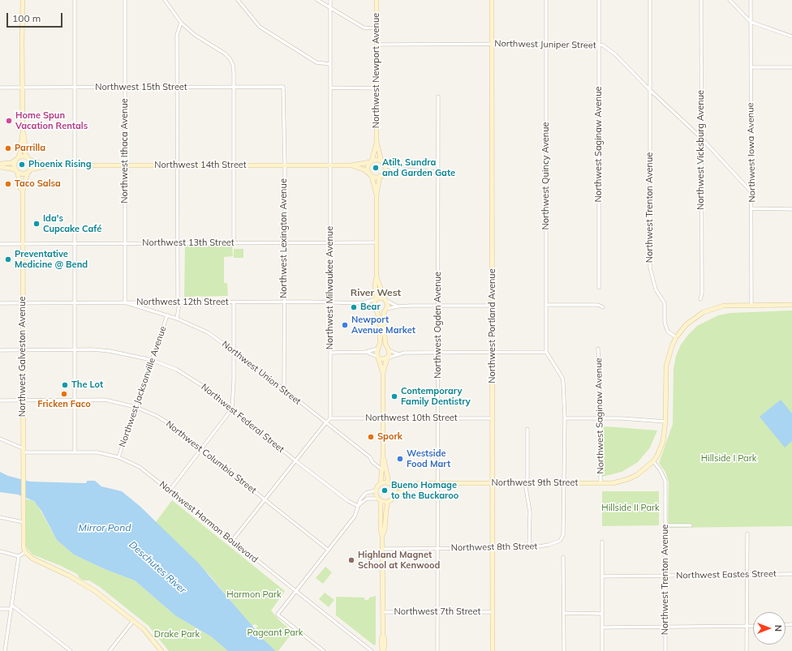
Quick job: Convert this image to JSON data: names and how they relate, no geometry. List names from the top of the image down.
{
  "streets": {
    "street": [
      "Northwest Juniper Street",
      "Northwest Newport Avenue",
      "Northwest 15th Street",
      "Northwest Saginaw Avenue",
      "Northwest Vicksburg Avenue",
      "Northwest Ithaca Avenue",
      "Northwest Iowa Avenue",
      "Northwest 14th Street",
      "Northwest Quincy Avenue",
      "Northwest Trenton Avenue",
      "Northwest Lexington Avenue",
      "Northwest 13th Street",
      "Northwest Milwaukee Avenue",
      "Northwest 12th Street",
      "Northwest Ogden Avenue",
      "Northwest Portland Avenue",
      "Northwest Galveston Avenue",
      "Northwest Union Street",
      "Northwest Jacksonville Avenue",
      "Northwest Federal Street",
      "Northwest 10th Street",
      "Northwest Columbia Street",
      "Northwest 9th Street",
      "Northwest Harmon Boulevard",
      "Northwest 8th Street",
      "Northwest Eastes Street",
      "Northwest 7th Street"
    ]
  },
  "crossings": [
    ["Northwest Juniper Street", "Northwest Newport Avenue"],
    ["Northwest Juniper Street", "Northwest Saginaw Avenue"],
    ["Northwest Juniper Street", "Northwest Vicksburg Avenue"],
    ["Northwest Juniper Street", "Northwest Iowa Avenue"],
    ["Northwest Juniper Street", "Northwest Quincy Avenue"],
    ["Northwest Juniper Street", "Northwest Trenton Avenue"],
    ["Northwest Juniper Street", "Northwest Portland Avenue"],
    ["Northwest Newport Avenue", "Northwest 14th Street"],
    ["Northwest 15th Street", "Northwest Ithaca Avenue"],
    ["Northwest 15th Street", "Northwest Lexington Avenue"],
    ["Northwest 15th Street", "Northwest Jacksonville Avenue"],
    ["Northwest Saginaw Avenue", "Northwest 9th Street"],
    ["Northwest Ithaca Avenue", "Northwest 14th Street"],
    ["Northwest Ithaca Avenue", "Northwest 13th Street"],
    ["Northwest Ithaca Avenue", "Northwest 12th Street"],
    ["Northwest Ithaca Avenue", "Northwest Union Street"],
    ["Northwest 14th Street", "Northwest Lexington Avenue"],
    ["Northwest 14th Street", "Northwest Milwaukee Avenue"],
    ["Northwest 14th Street", "Northwest Galveston Avenue"],
    ["Northwest 14th Street", "Northwest Jacksonville Avenue"],
    ["Northwest Trenton Avenue", "Northwest 9th Street"],
    ["Northwest Trenton Avenue", "Northwest Eastes Street"],
    ["Northwest Lexington Avenue", "Northwest 13th Street"],
    ["Northwest Lexington Avenue", "Northwest 12th Street"],
    ["Northwest Lexington Avenue", "Northwest Union Street"],
    ["Northwest 13th Street", "Northwest Milwaukee Avenue"],
    ["Northwest 13th Street", "Northwest Galveston Avenue"],
    ["Northwest 13th Street", "Northwest Jacksonville Avenue"],
    ["Northwest Milwaukee Avenue", "Northwest 12th Street"],
    ["Northwest Milwaukee Avenue", "Northwest 10th Street"],
    ["Northwest 12th Street", "Northwest Galveston Avenue"],
    ["Northwest 12th Street", "Northwest Union Street"],
    ["Northwest 12th Street", "Northwest Jacksonville Avenue"],
    ["Northwest Ogden Avenue", "Northwest 10th Street"],
    ["Northwest Ogden Avenue", "Northwest 9th Street"],
    ["Northwest Ogden Avenue", "Northwest 8th Street"],
    ["Northwest Ogden Avenue", "Northwest 7th Street"],
    ["Northwest Portland Avenue", "Northwest 10th Street"],
    ["Northwest Portland Avenue", "Northwest 9th Street"],
    ["Northwest Portland Avenue", "Northwest 8th Street"],
    ["Northwest Portland Avenue", "Northwest 7th Street"],
    ["Northwest Galveston Avenue", "Northwest Federal Street"],
    ["Northwest Galveston Avenue", "Northwest Columbia Street"],
    ["Northwest Galveston Avenue", "Northwest Harmon Boulevard"],
    ["Northwest Union Street", "Northwest Jacksonville Avenue"],
    ["Northwest Jacksonville Avenue", "Northwest Federal Street"],
    ["Northwest Jacksonville Avenue", "Northwest Columbia Street"],
    ["Northwest Jacksonville Avenue", "Northwest Harmon Boulevard"],
    ["Northwest 9th Street", "Northwest 8th Street"]
  ],
  "districts": ["River West"],
  "water": ["Mirror Pond", "Deschutes River"],
  "parks": [
    "Hillside I Park",
    "Hillside II Park",
    "Harmon Park",
    "Pageant Park",
    "Drake Park"
  ],
  "places": [
    "Home Spun Vacation Rentals",
    "Parrilla",
    "Phoenix Rising",
    "Atilt, Sundra and Garden Gate",
    "Taco Salsa",
    "Ida's Cupcake Café",
    "Preventative Medicine @ Bend",
    "Bear",
    "Newport Avenue Market",
    "The Lot",
    "Fricken Faco",
    "Contemporary Family Dentistry",
    "Spork",
    "Westside Food Mart",
    "Bueno Homage to the Buckaroo",
    "Highland Magnet School at Kenwood"
  ],
  "scale_bar": "100 m",
  "north": "right"
}
